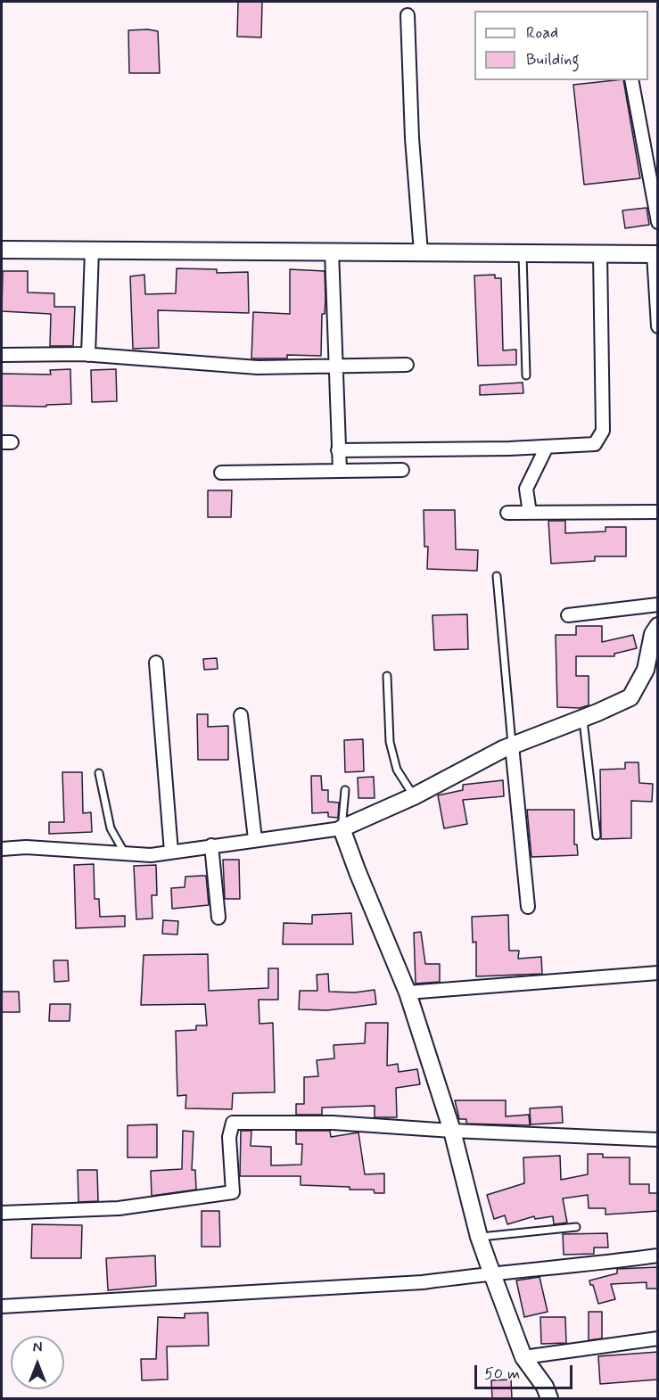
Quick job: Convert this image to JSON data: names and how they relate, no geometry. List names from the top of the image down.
{
  "legend": ["Road", "Building"],
  "scale_bar": "50 m",
  "north": "top"
}
